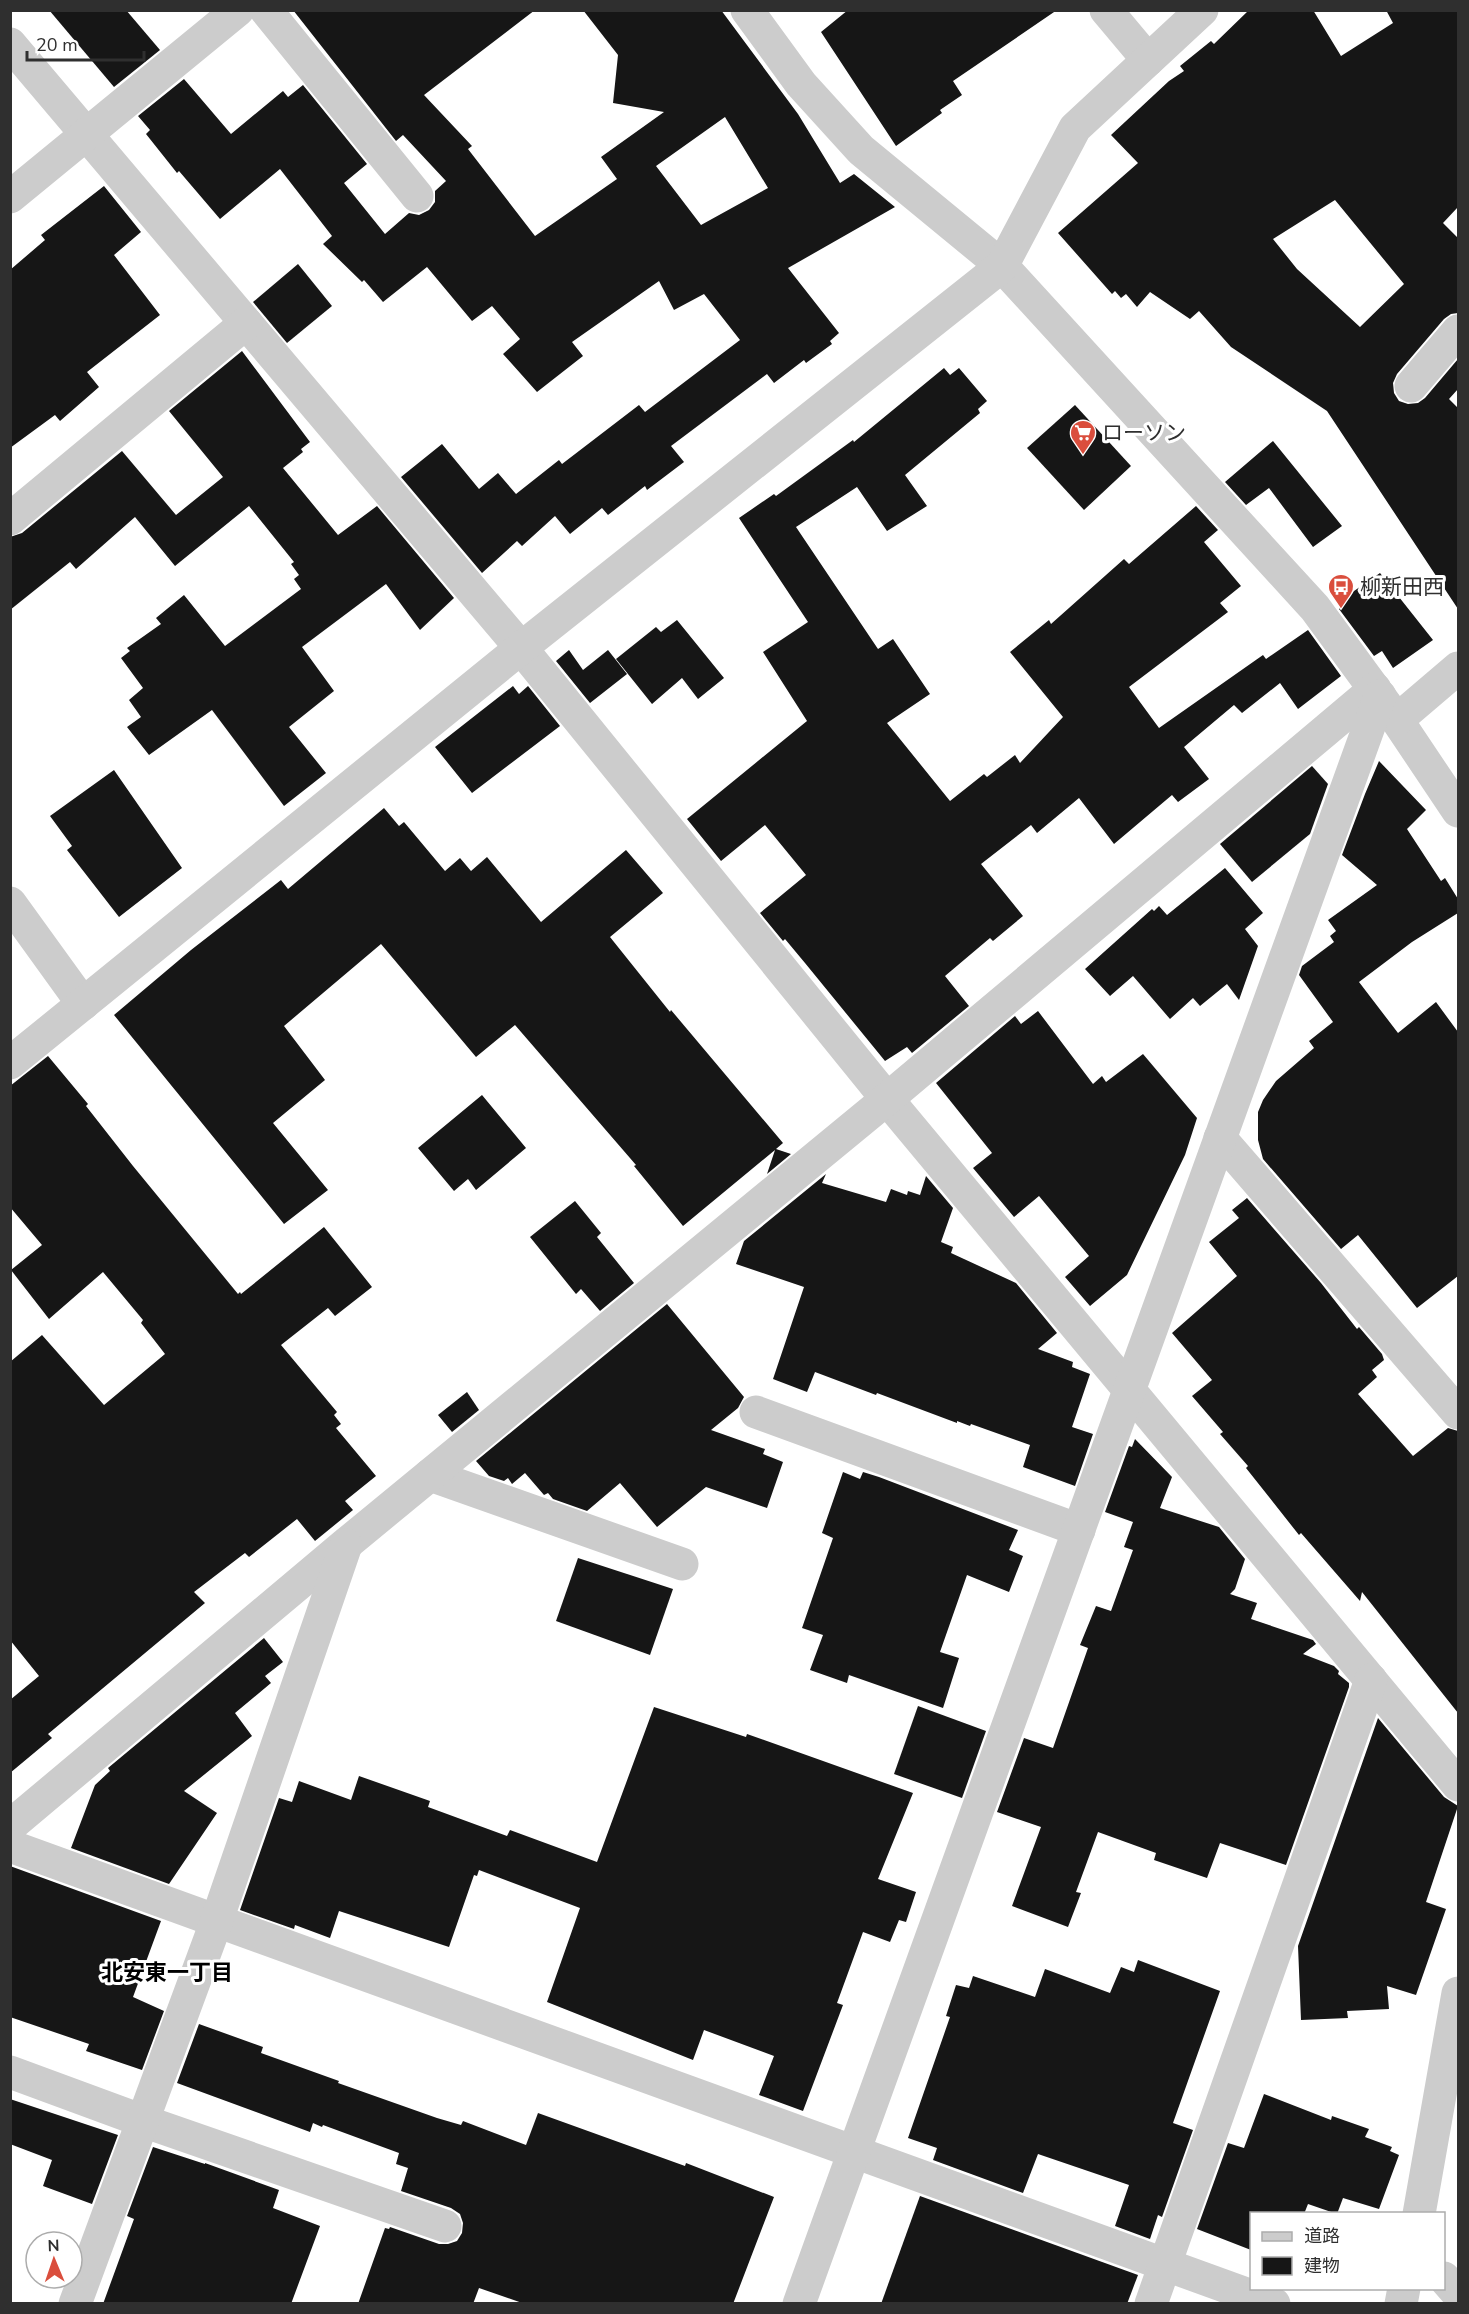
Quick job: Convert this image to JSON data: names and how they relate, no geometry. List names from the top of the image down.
{
  "districts": ["北安東一丁目"],
  "places": {
    "supermarket": ["ローソン"],
    "bus stop": ["柳新田西"]
  },
  "legend": ["道路", "建物"],
  "scale_bar": "20 m",
  "north": "top"
}
